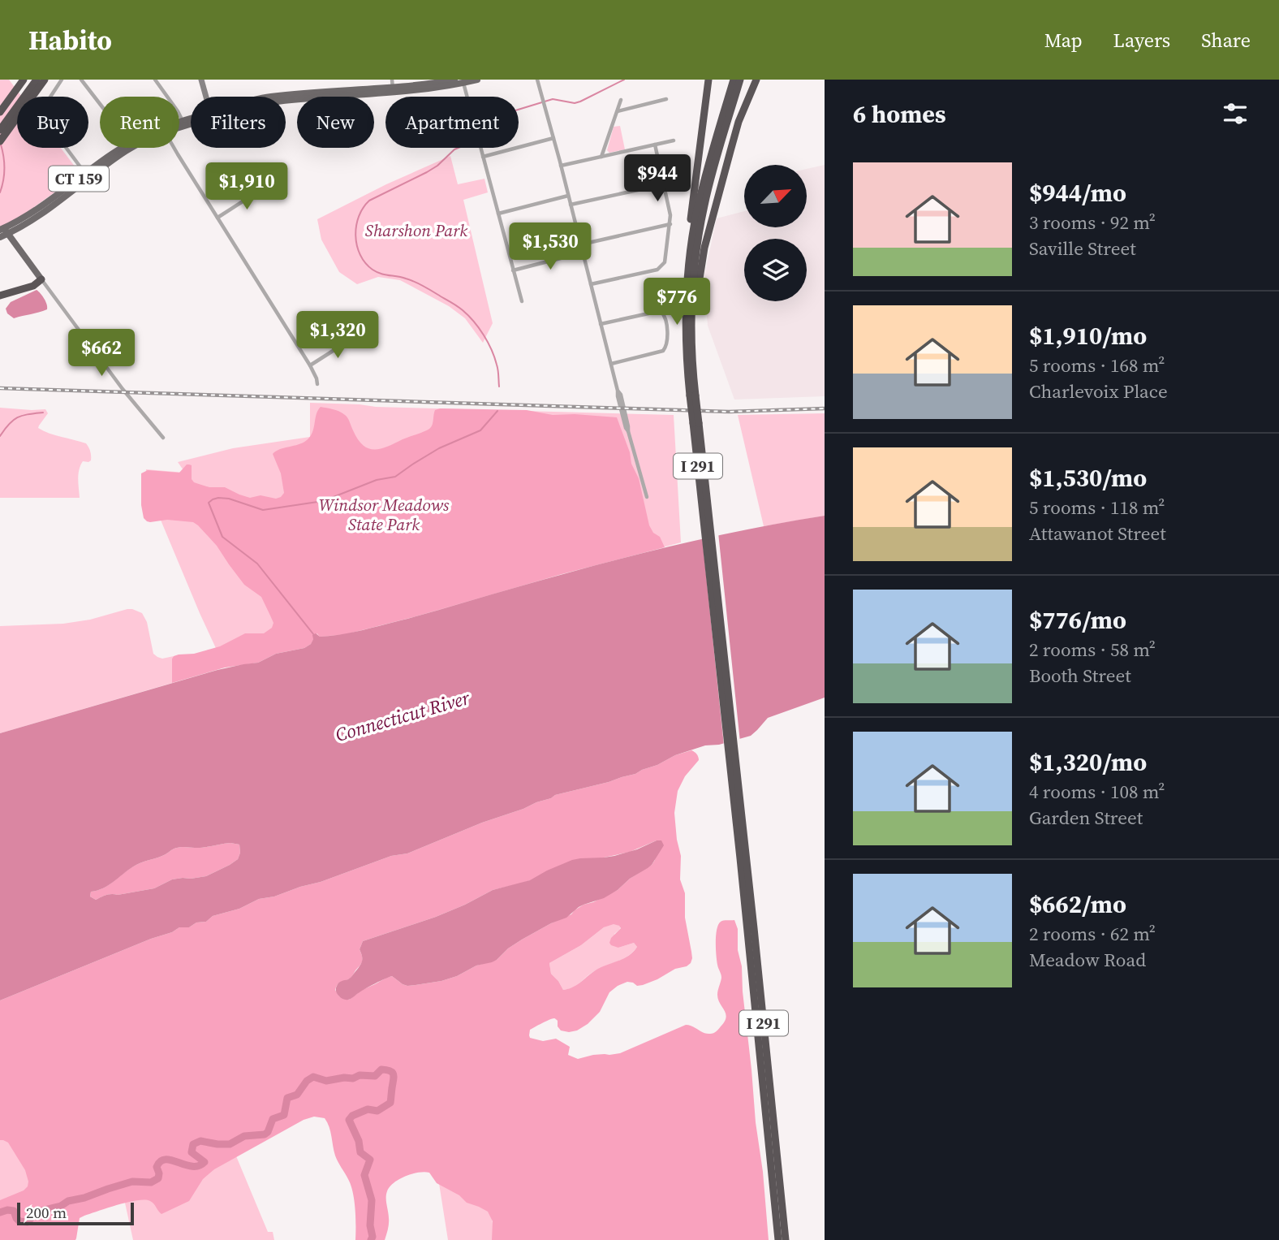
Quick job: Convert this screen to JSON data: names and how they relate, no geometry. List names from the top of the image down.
{
  "streets": {
    "highway": ["I 291"],
    "main road": ["CT 159"]
  },
  "water": ["Connecticut River"],
  "parks": ["Sharshon Park", "Windsor Meadows State Park"],
  "scale_bar": "200 m",
  "north": "top right",
  "page": {
    "header": "Habito",
    "nav": ["Map", "Layers", "Share"],
    "heading": "6 homes",
    "chip": [
      "Buy",
      "Rent",
      "Filters",
      "New",
      "Apartment"
    ],
    "list": [
      {
        "name": "$944/mo",
        "note": "3 rooms · 92 m² · Saville Street"
      },
      {
        "name": "$1,910/mo",
        "note": "5 rooms · 168 m² · Charlevoix Place"
      },
      {
        "name": "$1,530/mo",
        "note": "5 rooms · 118 m² · Attawanot Street"
      },
      {
        "name": "$776/mo",
        "note": "2 rooms · 58 m² · Booth Street"
      },
      {
        "name": "$1,320/mo",
        "note": "4 rooms · 108 m² · Garden Street"
      },
      {
        "name": "$662/mo",
        "note": "2 rooms · 62 m² · Meadow Road"
      }
    ],
    "price": [
      "$944",
      "$1,910",
      "$1,530",
      "$776",
      "$1,320",
      "$662"
    ],
    "scale": "200 m"
  }
}
